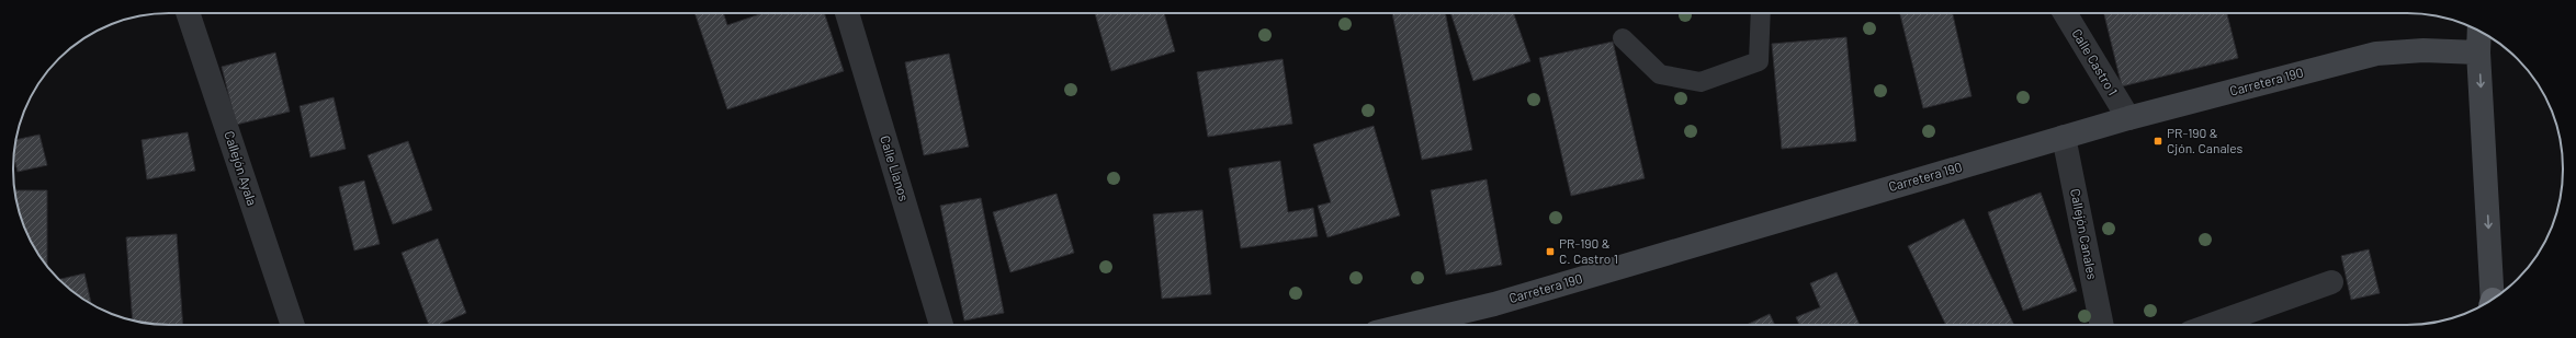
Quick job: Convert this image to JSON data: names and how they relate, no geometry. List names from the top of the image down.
{
  "streets": {
    "street": [
      "Calle Castro 1",
      "Carretera 190",
      "Callejón Ayala",
      "Calle Llanos",
      "Callejón Canales"
    ]
  },
  "crossings": [
    ["Calle Castro 1", "Carretera 190"],
    ["Carretera 190", "Callejón Canales"]
  ],
  "places": {
    "transit": ["PR-190 & Cjón. Canales", "PR-190 & C. Castro 1"]
  }
}
